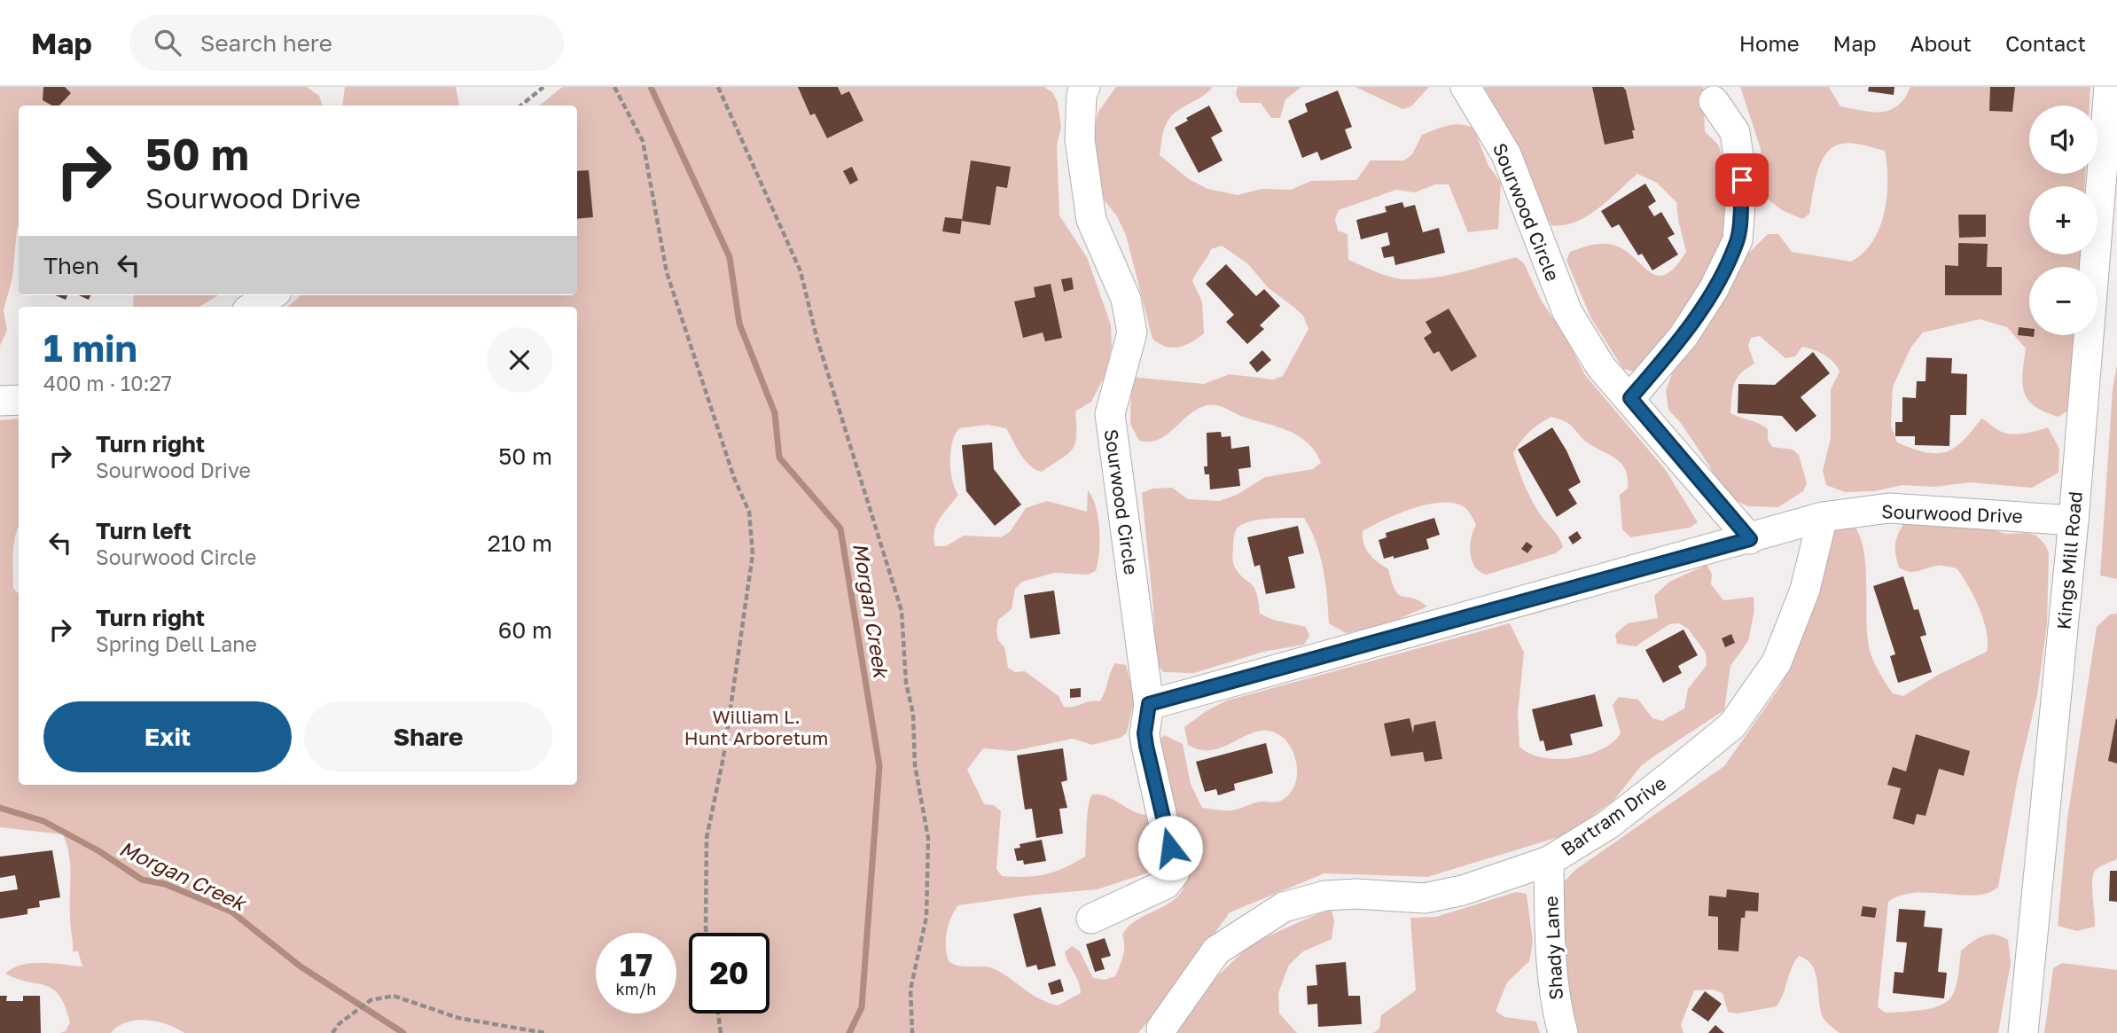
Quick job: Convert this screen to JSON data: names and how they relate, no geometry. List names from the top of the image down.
{
  "streets": {
    "street": [
      "Sourwood Circle",
      "Sourwood Drive",
      "Kings Mill Road",
      "Bartram Drive",
      "Shady Lane"
    ]
  },
  "crossings": [
    ["Sourwood Circle", "Sourwood Drive"],
    ["Sourwood Drive", "Kings Mill Road"],
    ["Sourwood Drive", "Bartram Drive"],
    ["Bartram Drive", "Shady Lane"]
  ],
  "water": ["Morgan Creek"],
  "parks": ["William L. Hunt Arboretum"],
  "page": {
    "header": "Map",
    "search": "Search here",
    "nav": [
      "Home",
      "Map",
      "About",
      "Contact"
    ],
    "map_buttons": ["+", "−"],
    "turn": ["50 m", "Sourwood Drive"],
    "then": "Then",
    "heading": ["1 min", "400 m · 10:27"],
    "list": [
      {
        "name": "Turn right",
        "note": "Sourwood Drive",
        "value": "50 m"
      },
      {
        "name": "Turn left",
        "note": "Sourwood Circle",
        "value": "210 m"
      },
      {
        "name": "Turn right",
        "note": "Spring Dell Lane",
        "value": "60 m"
      }
    ],
    "buttons": ["Exit", "Share"],
    "speed": "17 km/h",
    "limit": "20"
  }
}
